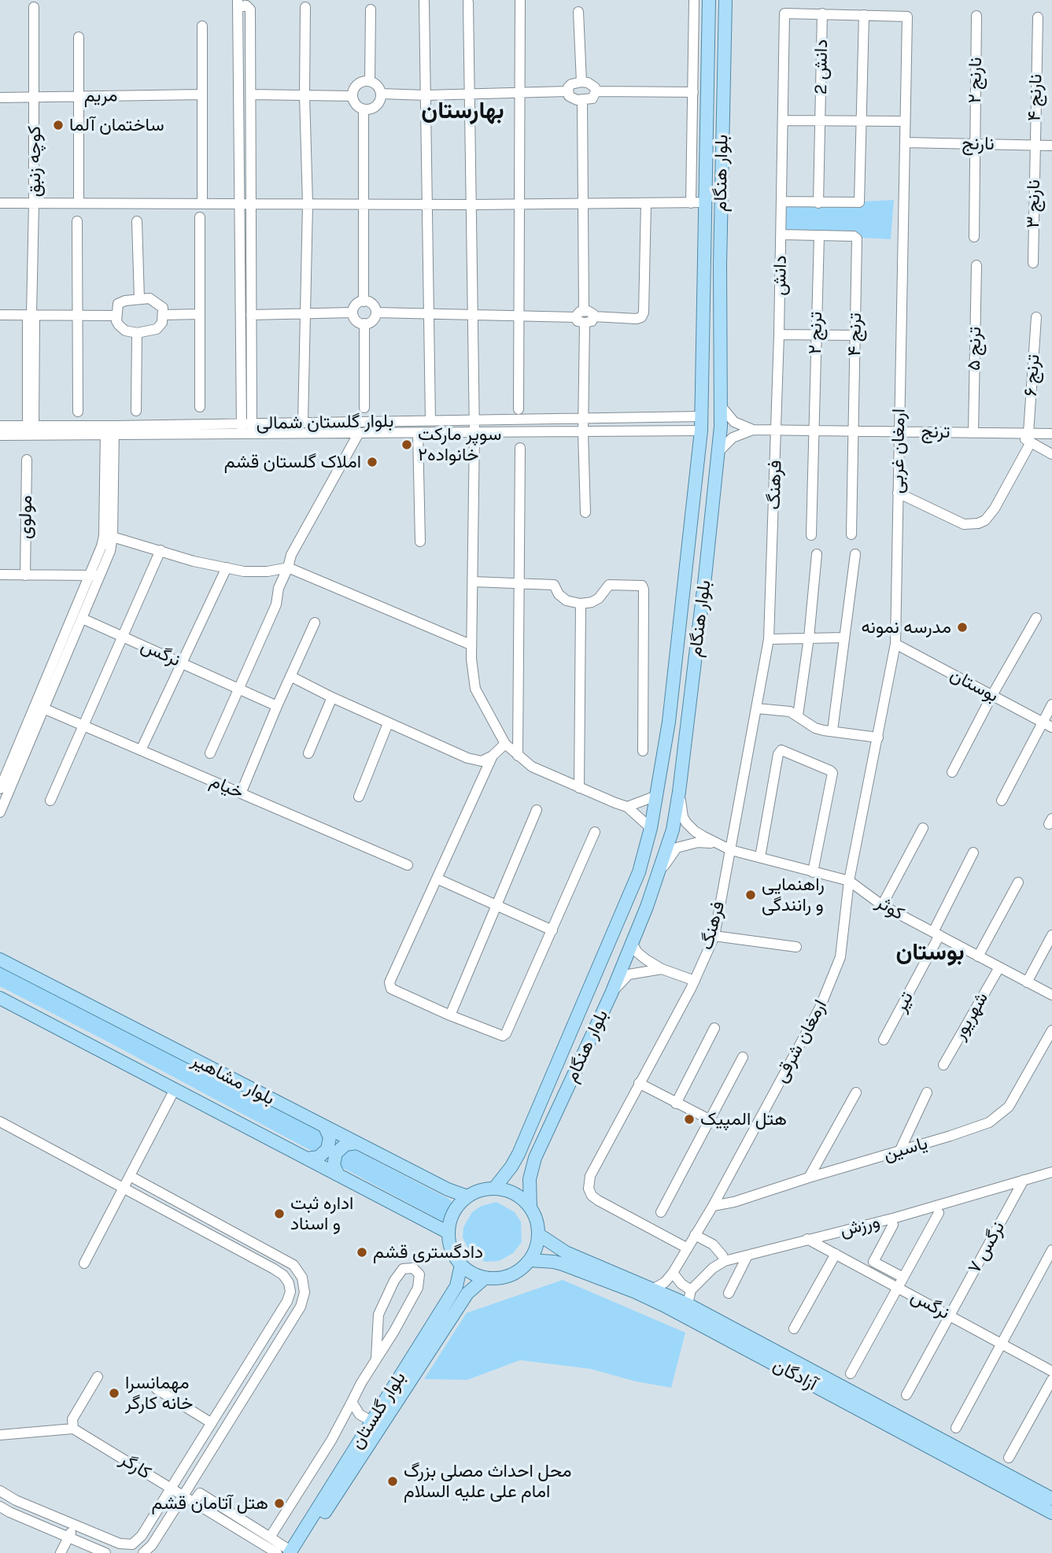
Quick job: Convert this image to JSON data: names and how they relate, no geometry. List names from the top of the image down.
{
  "streets": {
    "main road": [
      "بلوار هنگام",
      "بلوار مشاهیر",
      "آزادگان",
      "بلوار گلستان"
    ],
    "street": [
      "دانش 2",
      "نارنج ۲",
      "مریم",
      "نارنج ۴",
      "نارنج",
      "کوچه زنبق",
      "نارنج ۳",
      "دانش",
      "ترنج ۲",
      "ترنج ۴",
      "ترنج ۵",
      "ترنج ۶",
      "بلوار گلستان شمالی",
      "ترنج",
      "ارمغان غربی",
      "فرهنگ",
      "مولوی",
      "نرگس",
      "بوستان",
      "خیام",
      "کوثر",
      "تیر",
      "شهریور",
      "ارمغان شرقی",
      "یاسین",
      "ورزش",
      "نرگس ۷",
      "کارگر"
    ]
  },
  "crossings": [
    ["دانش 2", "دانش"],
    ["نارنج ۲", "نارنج"],
    ["مریم", "کوچه زنبق"],
    ["نارنج ۴", "نارنج"],
    ["نارنج ۴", "نارنج ۳"],
    ["نارنج", "نارنج ۳"],
    ["نارنج", "ارمغان غربی"],
    ["کوچه زنبق", "بلوار گلستان شمالی"],
    ["بلوار هنگام", "بلوار گلستان شمالی"],
    ["بلوار هنگام", "کوثر"],
    ["بلوار هنگام", "بلوار مشاهیر"],
    ["بلوار هنگام", "آزادگان"],
    ["بلوار هنگام", "بلوار گلستان"],
    ["دانش", "ترنج"],
    ["دانش", "فرهنگ"],
    ["ترنج ۲", "ترنج ۴"],
    ["ترنج ۲", "ترنج"],
    ["ترنج ۴", "ترنج"],
    ["ترنج ۵", "ترنج"],
    ["ترنج ۶", "ترنج"],
    ["ترنج", "ارمغان غربی"],
    ["ترنج", "فرهنگ"],
    ["ارمغان غربی", "بوستان"],
    ["ارمغان غربی", "کوثر"],
    ["ارمغان غربی", "ارمغان شرقی"],
    ["فرهنگ", "کوثر"],
    ["فرهنگ", "ارمغان شرقی"],
    ["نرگس", "ورزش"],
    ["نرگس", "نرگس ۷"],
    ["کوثر", "تیر"],
    ["کوثر", "شهریور"],
    ["کوثر", "ارمغان شرقی"],
    ["ارمغان شرقی", "یاسین"],
    ["ارمغان شرقی", "آزادگان"],
    ["بلوار مشاهیر", "آزادگان"],
    ["بلوار مشاهیر", "بلوار گلستان"],
    ["ورزش", "نرگس ۷"],
    ["آزادگان", "بلوار گلستان"]
  ],
  "districts": ["بهارستان", "بوستان"],
  "places": [
    "ساختمان آلما",
    "سوپر ماركت خانواده٢",
    "املاک گلستان قشم",
    "مدرسه نمونه",
    "راهنمایی و رانندگی",
    "هتل المپیک",
    "اداره ثبت و اسناد",
    "دادگستری قشم",
    "مهمانسرا خانه کارگر",
    "محل احداث مصلی بزرگ امام علی علیه السلام",
    "هتل آتامان قشم"
  ]
}
